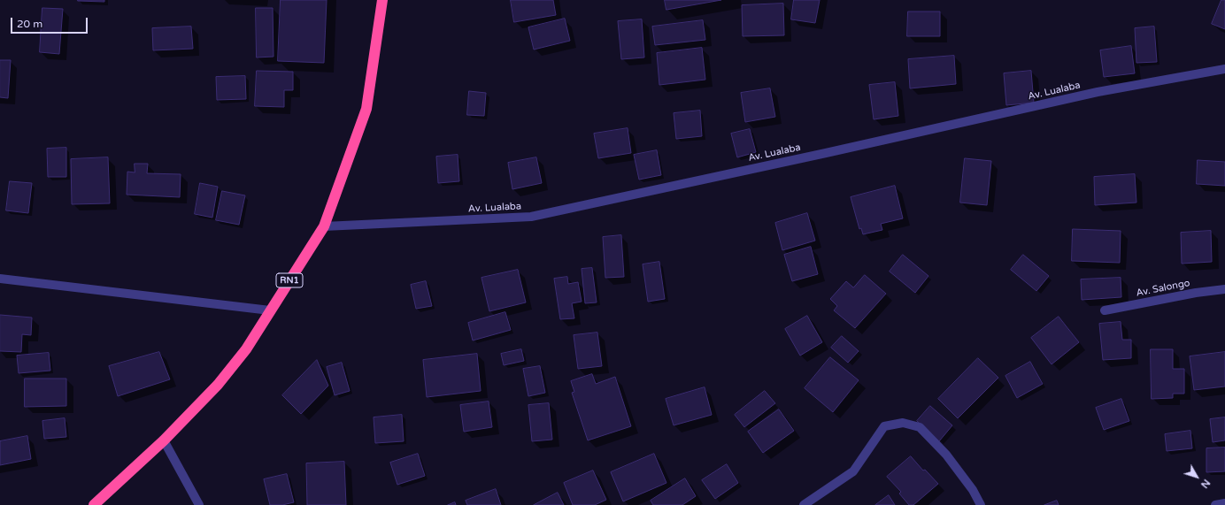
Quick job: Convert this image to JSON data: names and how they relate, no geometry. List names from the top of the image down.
{
  "streets": {
    "highway": ["RN1"],
    "street": ["Av. Lualaba", "Av. Salongo"]
  },
  "crossings": [
    ["Av. Lualaba", "RN1"]
  ],
  "scale_bar": "20 m",
  "north": "bottom right"
}
